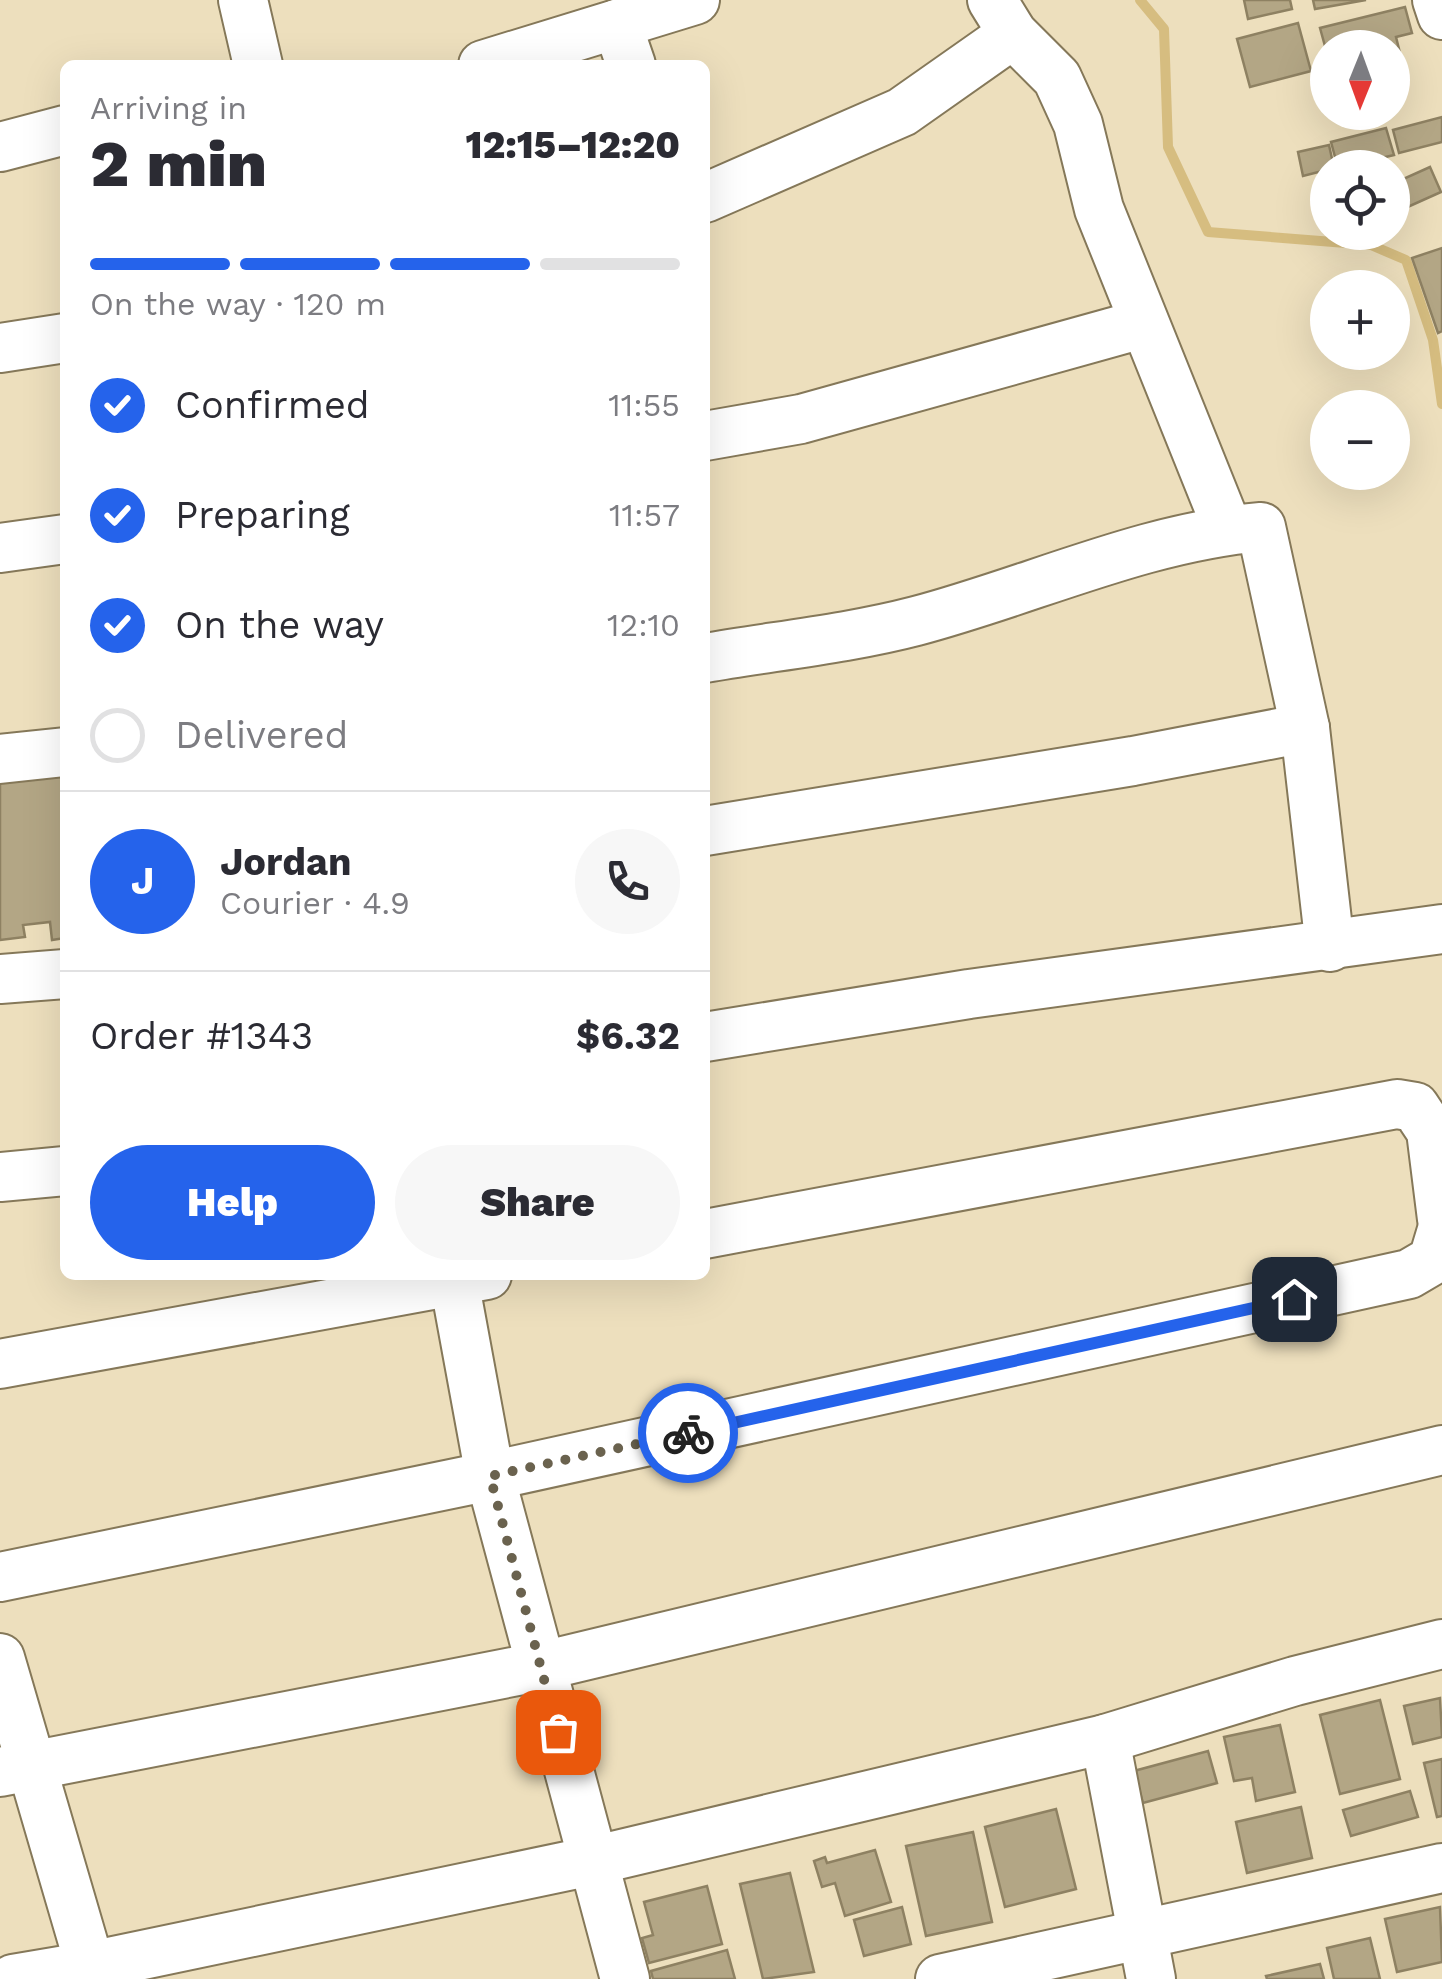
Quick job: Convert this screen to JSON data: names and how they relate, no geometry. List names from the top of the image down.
{
  "north": "bottom",
  "page": {
    "map_buttons": ["+", "−"],
    "heading": ["2 min", "Arriving in", "12:15–12:20"],
    "panel": [
      "Jordan",
      "Courier · 4.9",
      "Order #1343",
      "$6.32"
    ],
    "bar": "On the way · 120 m",
    "list": [
      ["Confirmed", "11:55"],
      ["Preparing", "11:57"],
      ["On the way", "12:10"],
      "Delivered"
    ],
    "round": "J",
    "buttons": ["Help", "Share"]
  }
}
